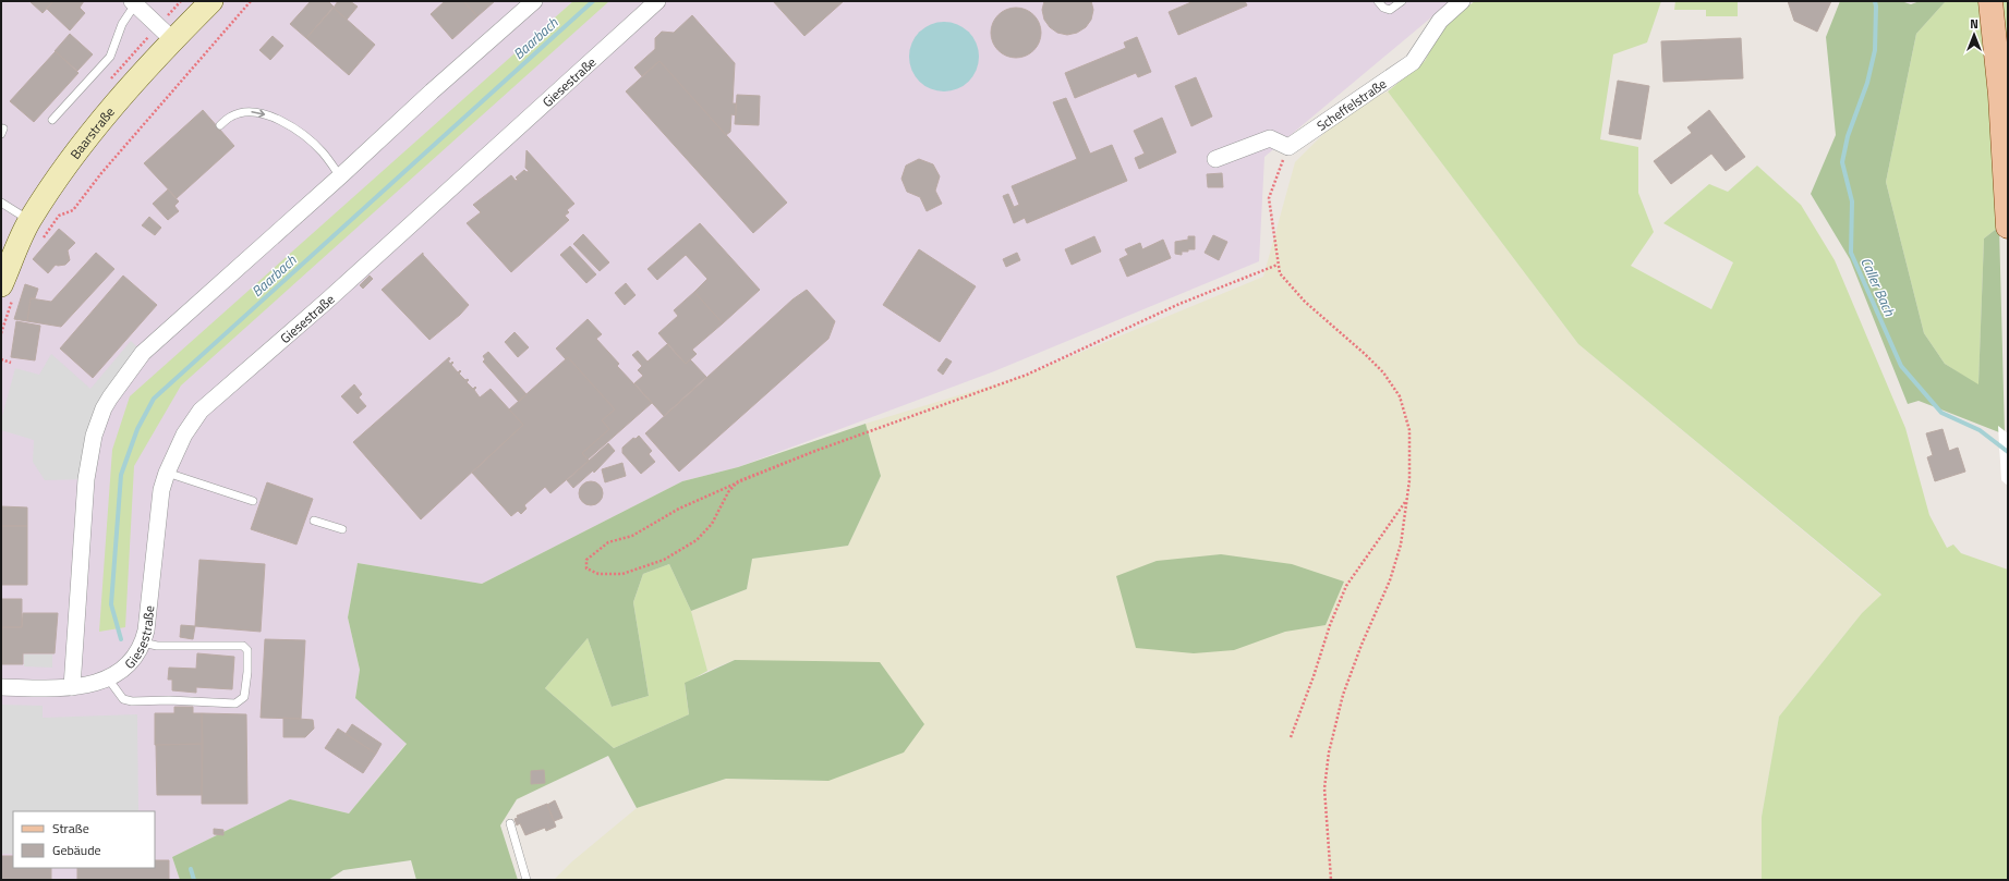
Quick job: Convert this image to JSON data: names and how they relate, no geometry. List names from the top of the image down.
{
  "streets": {
    "main road": ["Baarstraße"],
    "street": ["Giesestraße", "Scheffelstraße"]
  },
  "water": ["Baarbach", "Caller Bach"],
  "legend": ["Straße", "Gebäude"],
  "north": "top"
}
